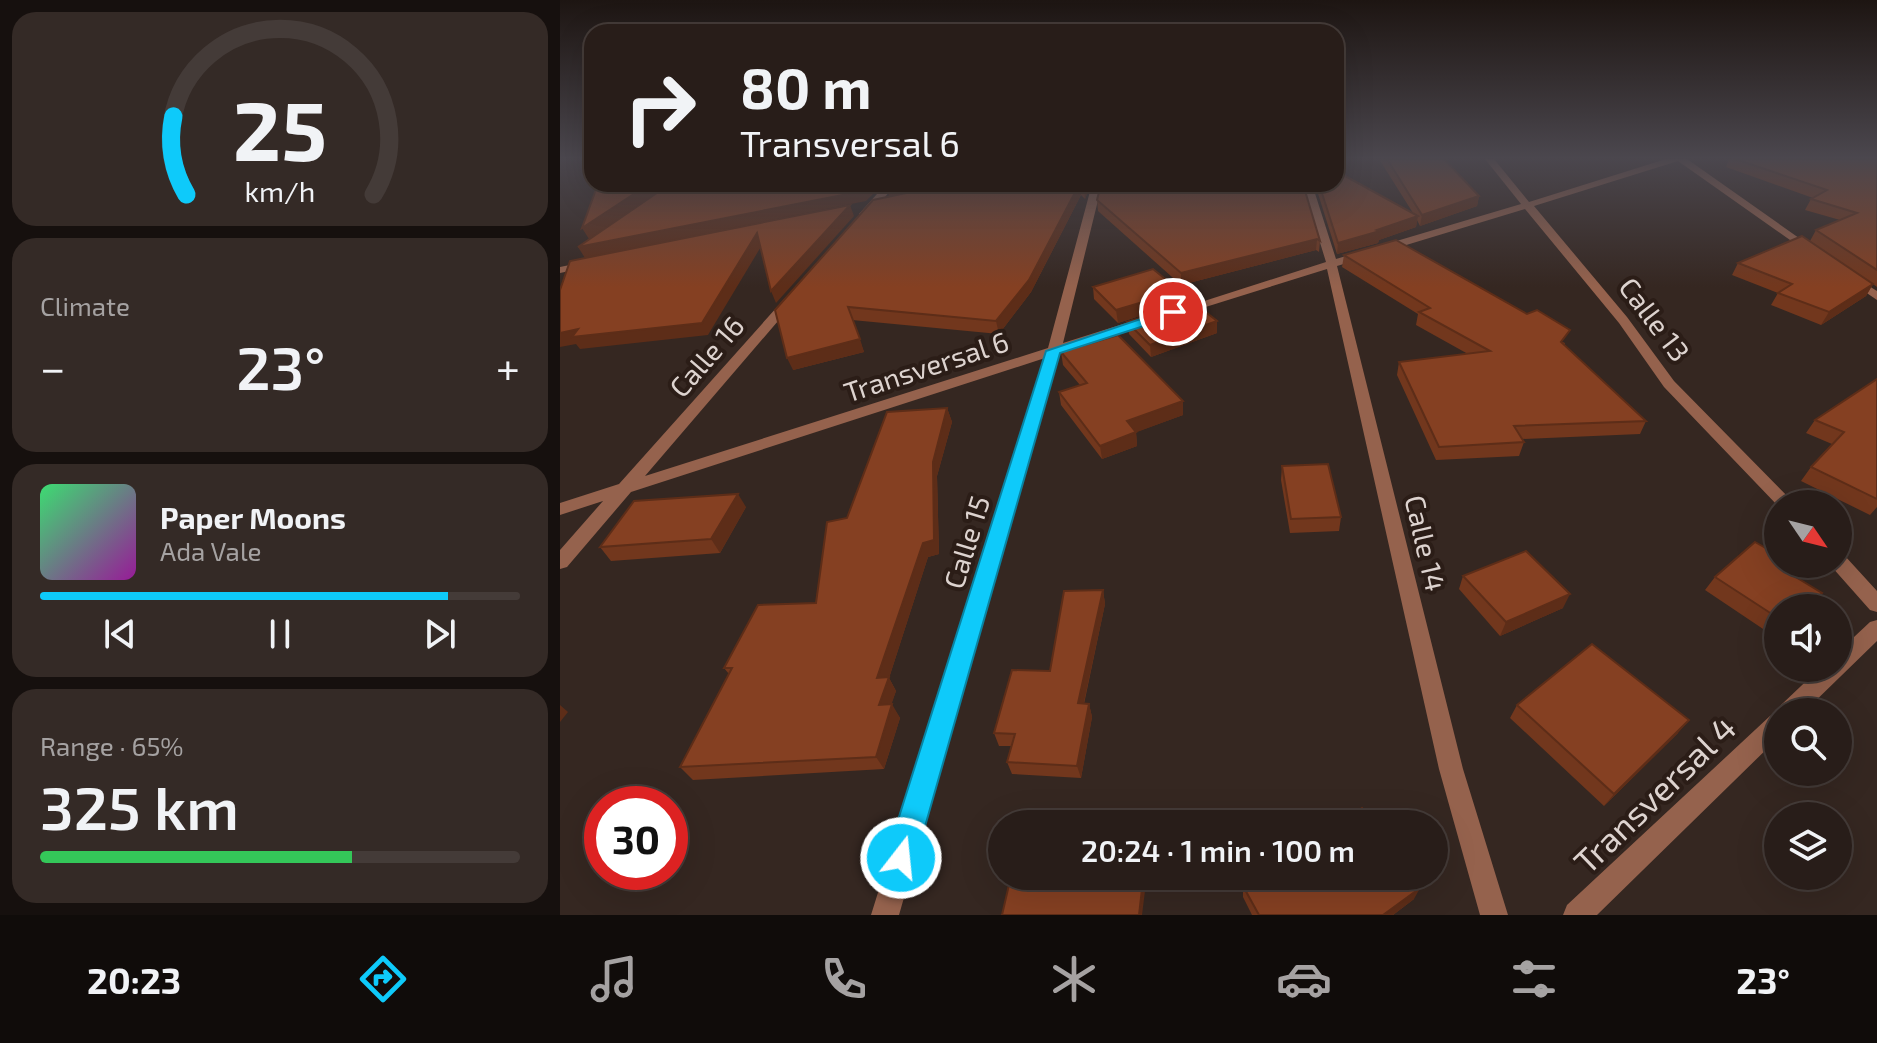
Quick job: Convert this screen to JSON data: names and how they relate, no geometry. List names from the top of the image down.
{
  "streets": {
    "street": [
      "Calle 13",
      "Calle 16",
      "Transversal 6",
      "Calle 15",
      "Calle 14",
      "Transversal 4"
    ]
  },
  "crossings": [
    ["Calle 13", "Transversal 6"],
    ["Calle 16", "Transversal 6"],
    ["Transversal 6", "Calle 15"],
    ["Transversal 6", "Calle 14"]
  ],
  "north": "bottom right",
  "page": {
    "turn": ["80 m", "Transversal 6"],
    "tile": [
      "Climate",
      ["Range · 65%", "325 km"]
    ],
    "heat": ["−", "23°", "+"],
    "song": ["Paper Moons", "Ada Vale"],
    "limit": "30",
    "trip": "20:24 · 1 min · 100 m",
    "tabs": ["20:23", "23°"],
    "gauge": ["25", "km/h"]
  }
}
